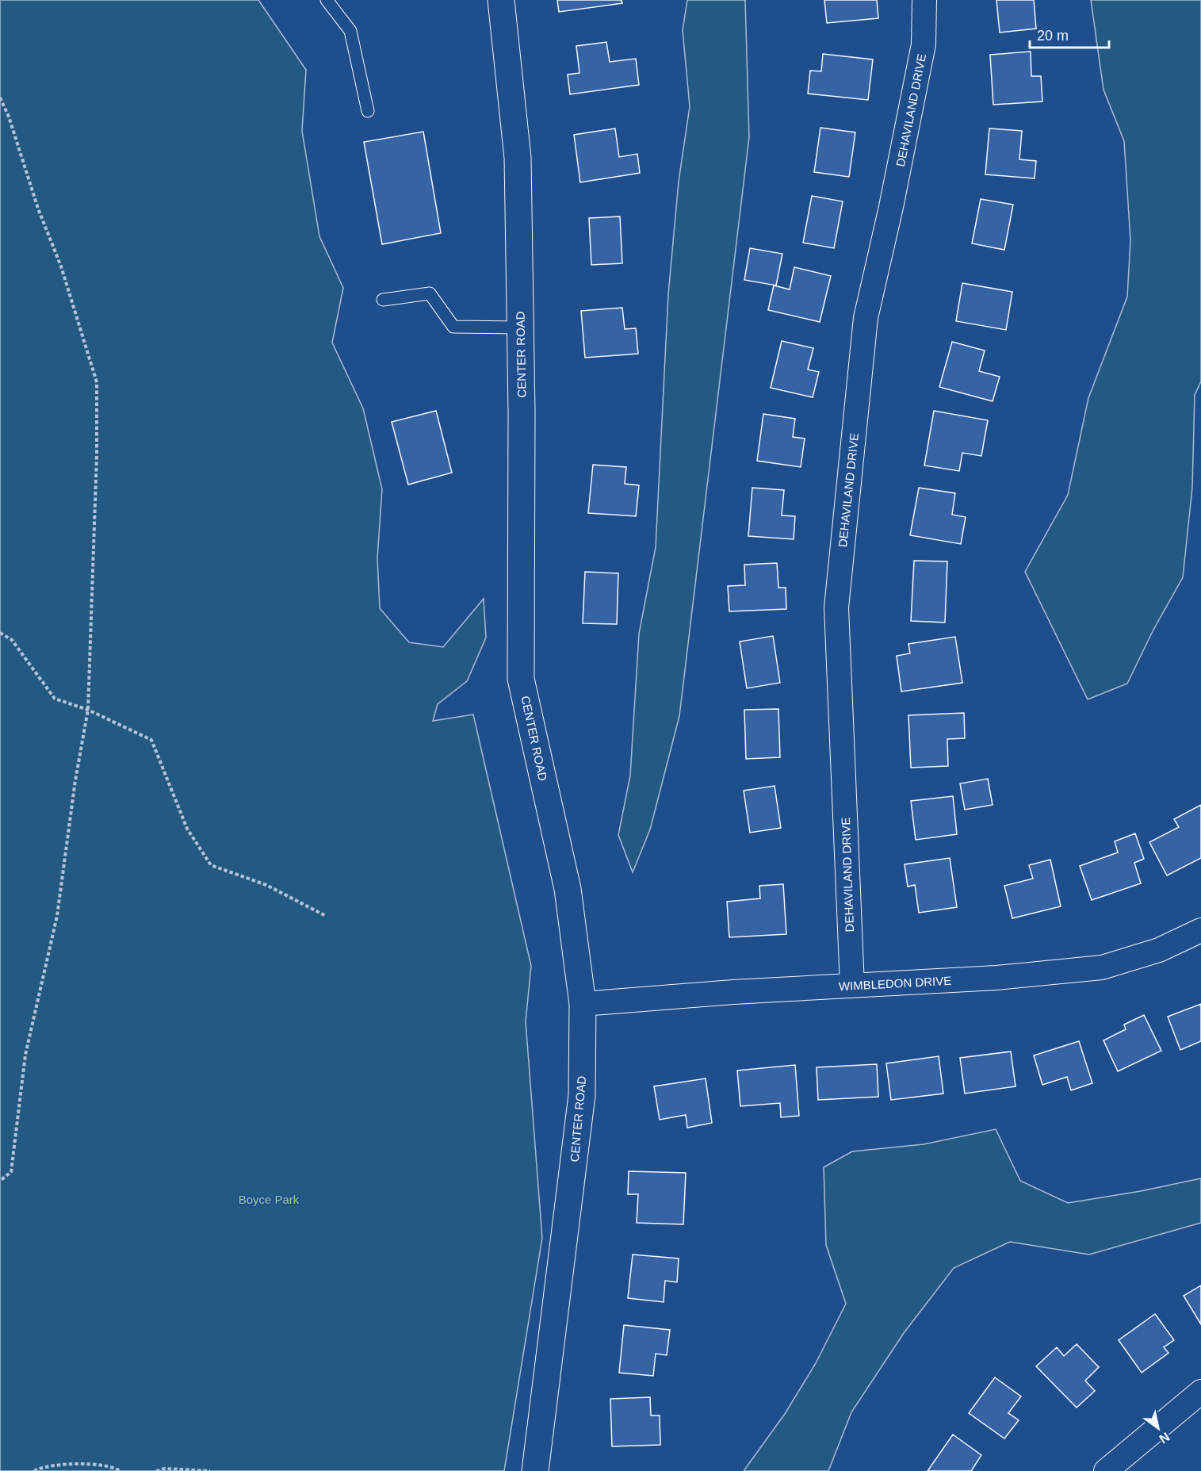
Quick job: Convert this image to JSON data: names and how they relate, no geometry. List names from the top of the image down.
{
  "streets": {
    "main road": ["CENTER ROAD"],
    "street": ["DEHAVILAND DRIVE", "WIMBLEDON DRIVE"]
  },
  "crossings": [
    ["DEHAVILAND DRIVE", "WIMBLEDON DRIVE"],
    ["CENTER ROAD", "WIMBLEDON DRIVE"]
  ],
  "parks": ["Boyce Park"],
  "scale_bar": "20 m",
  "north": "bottom right"
}
